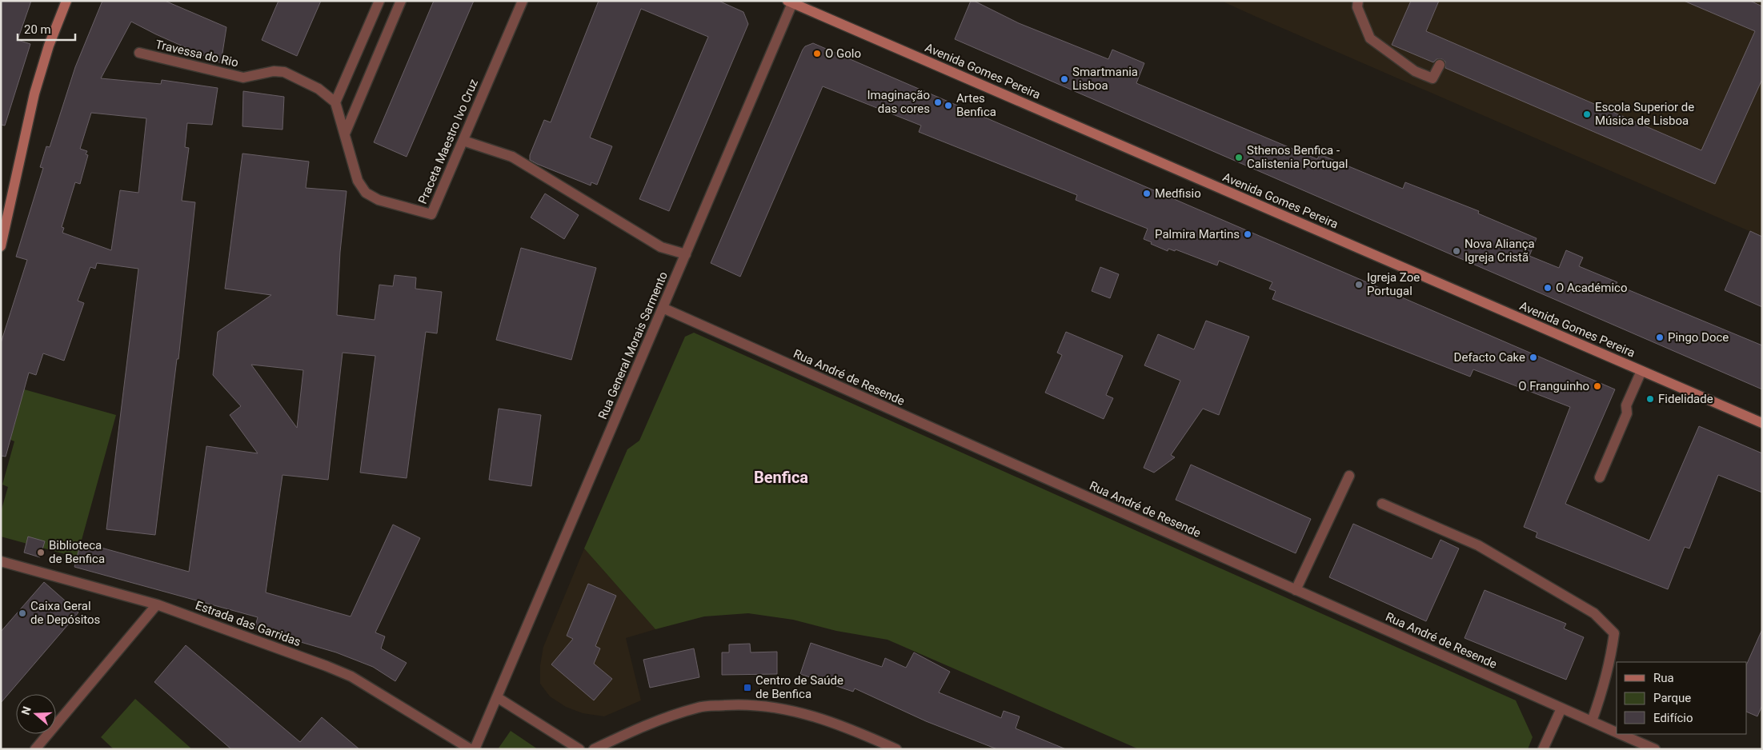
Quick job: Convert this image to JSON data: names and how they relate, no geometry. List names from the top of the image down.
{
  "streets": {
    "street": [
      "Travessa do Rio",
      "Avenida Gomes Pereira",
      "Praceta Maestro Ivo Cruz",
      "Rua General Morais Sarmento",
      "Rua André de Resende",
      "Estrada das Garridas"
    ]
  },
  "crossings": [
    ["Avenida Gomes Pereira", "Rua General Morais Sarmento"],
    ["Rua General Morais Sarmento", "Rua André de Resende"]
  ],
  "districts": ["Benfica"],
  "places": {
    "other": [
      "O Golo",
      "Smartmania Lisboa",
      "Imaginação das cores",
      "Artes Benfica",
      "Escola Superior de Música de Lisboa",
      "Sthenos Benfica - Calistenia Portugal",
      "Medfisio",
      "Palmira Martins",
      "Nova Aliança Igreja Cristã",
      "Igreja Zoe Portugal",
      "O Académico",
      "Pingo Doce",
      "Defacto Cake",
      "O Franguinho",
      "Fidelidade",
      "Biblioteca de Benfica",
      "Caixa Geral de Depósitos"
    ],
    "transit": ["Centro de Saúde de Benfica"]
  },
  "legend": ["Rua", "Parque", "Edifício"],
  "scale_bar": "20 m",
  "north": "left"
}
